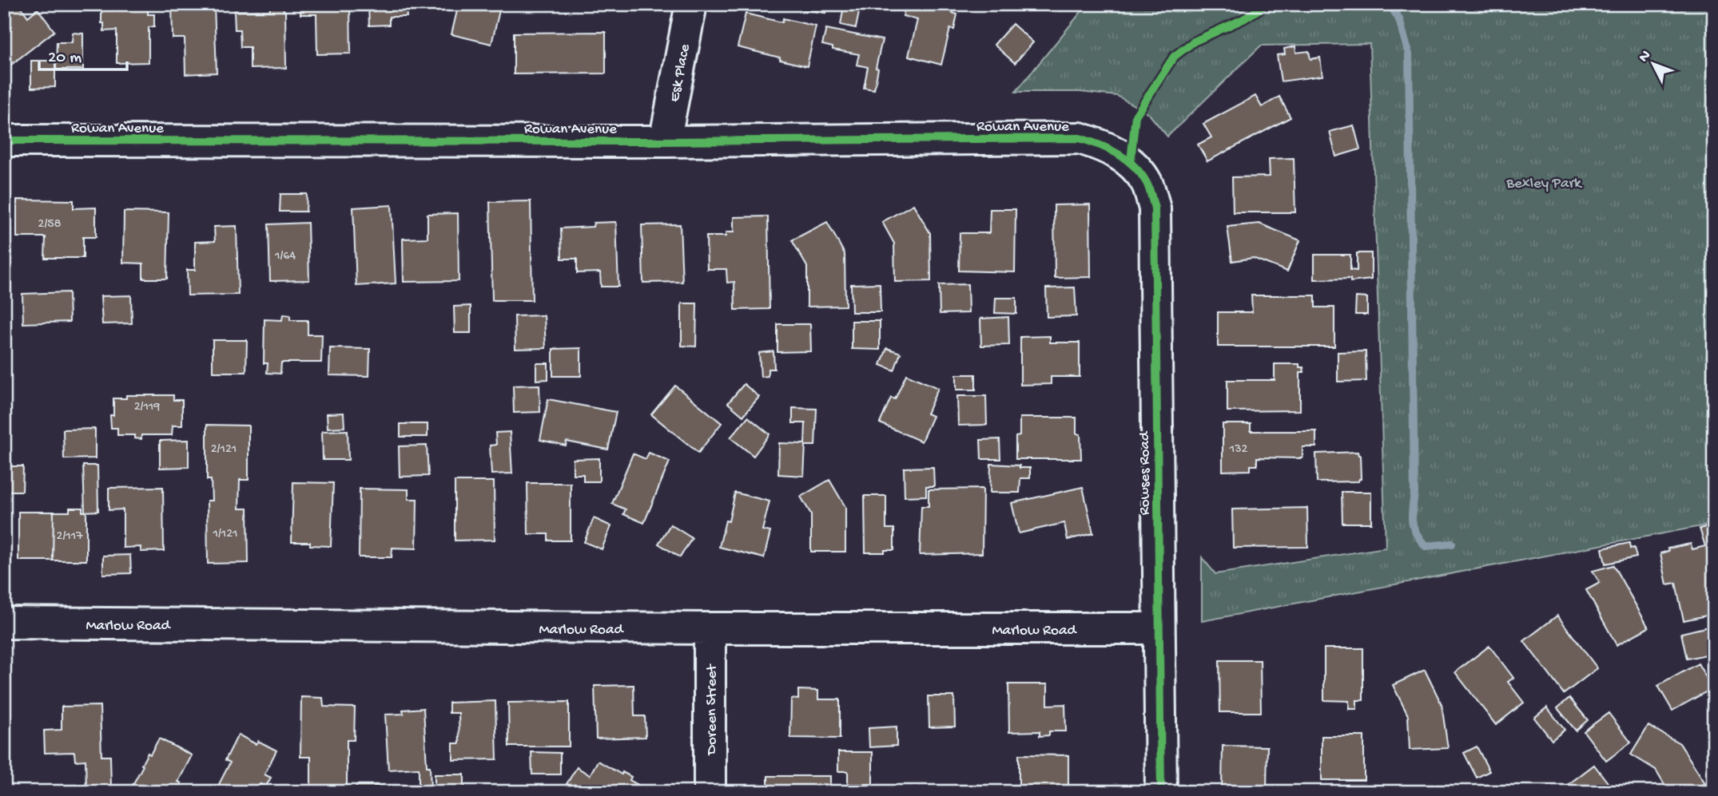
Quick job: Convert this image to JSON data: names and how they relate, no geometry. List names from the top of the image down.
{
  "streets": {
    "street": [
      "Esk Place",
      "Rowan Avenue",
      "Rowses Road",
      "Marlow Road",
      "Doreen Street"
    ]
  },
  "crossings": [
    ["Esk Place", "Rowan Avenue"],
    ["Rowan Avenue", "Rowses Road"],
    ["Rowses Road", "Marlow Road"],
    ["Marlow Road", "Doreen Street"]
  ],
  "parks": ["Bexley Park"],
  "house_numbers": [
    "2/58",
    "1/64",
    "2/119",
    "2/121",
    "132",
    "1/121",
    "2/117"
  ],
  "scale_bar": "20 m",
  "north": "top left"
}
